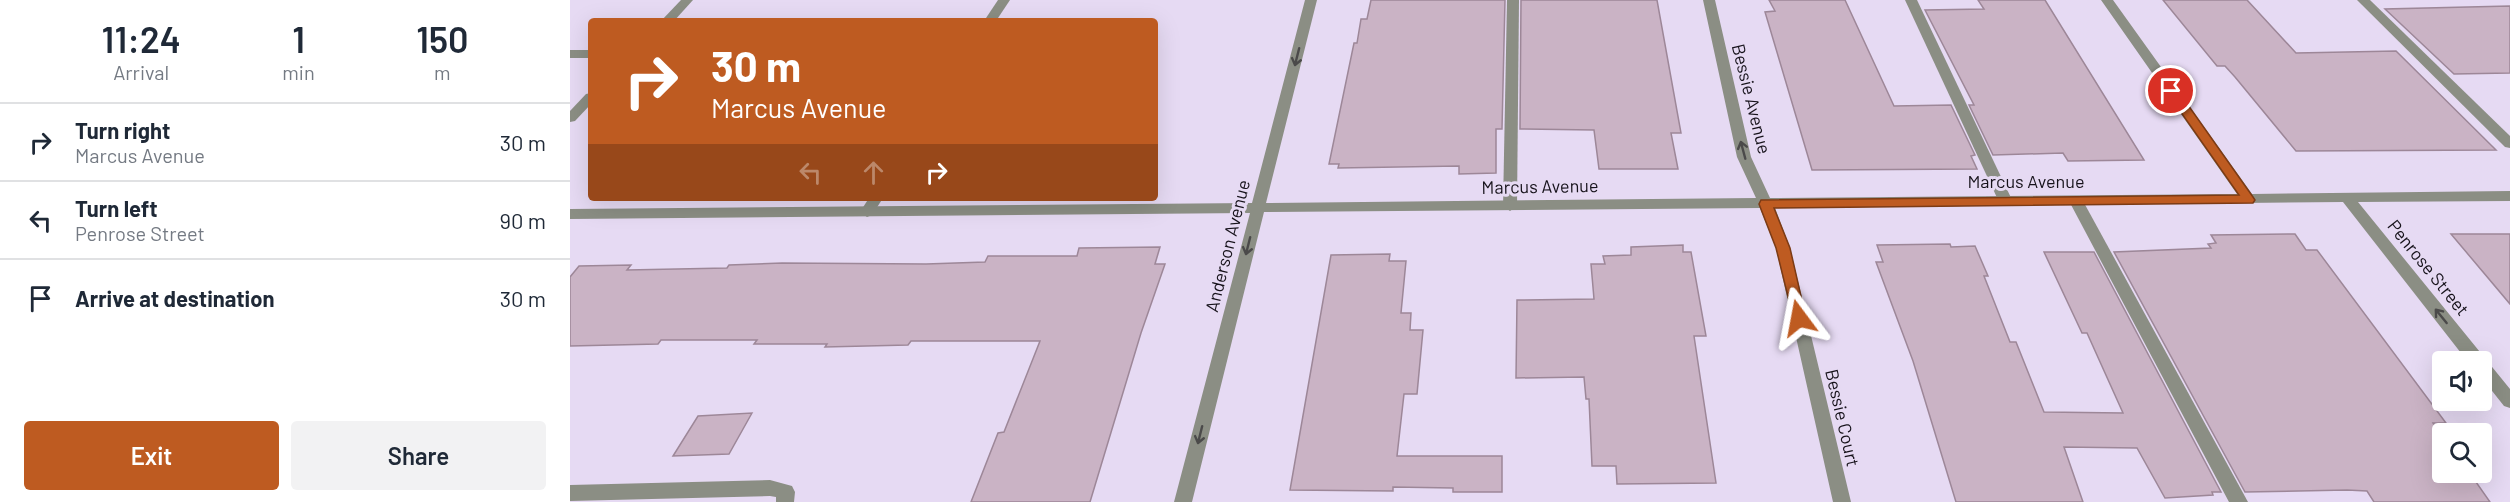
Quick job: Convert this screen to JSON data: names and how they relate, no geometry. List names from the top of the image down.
{
  "streets": {
    "street": [
      "Bessie Avenue",
      "Marcus Avenue",
      "Anderson Avenue",
      "Penrose Street",
      "Bessie Court"
    ]
  },
  "crossings": [
    ["Bessie Avenue", "Marcus Avenue"],
    ["Bessie Avenue", "Bessie Court"],
    ["Marcus Avenue", "Anderson Avenue"],
    ["Marcus Avenue", "Penrose Street"],
    ["Marcus Avenue", "Bessie Court"]
  ],
  "one_way": ["Bessie Avenue", "Anderson Avenue", "Penrose Street"],
  "page": {
    "eta": [
      "11:24",
      "Arrival",
      "1",
      "min",
      "150",
      "m"
    ],
    "turn": ["30 m", "Marcus Avenue"],
    "list": [
      {
        "name": "Turn right",
        "note": "Marcus Avenue",
        "value": "30 m"
      },
      {
        "name": "Turn left",
        "note": "Penrose Street",
        "value": "90 m"
      },
      {
        "name": "Arrive at destination",
        "value": "30 m"
      }
    ],
    "buttons": ["Exit", "Share"]
  }
}
